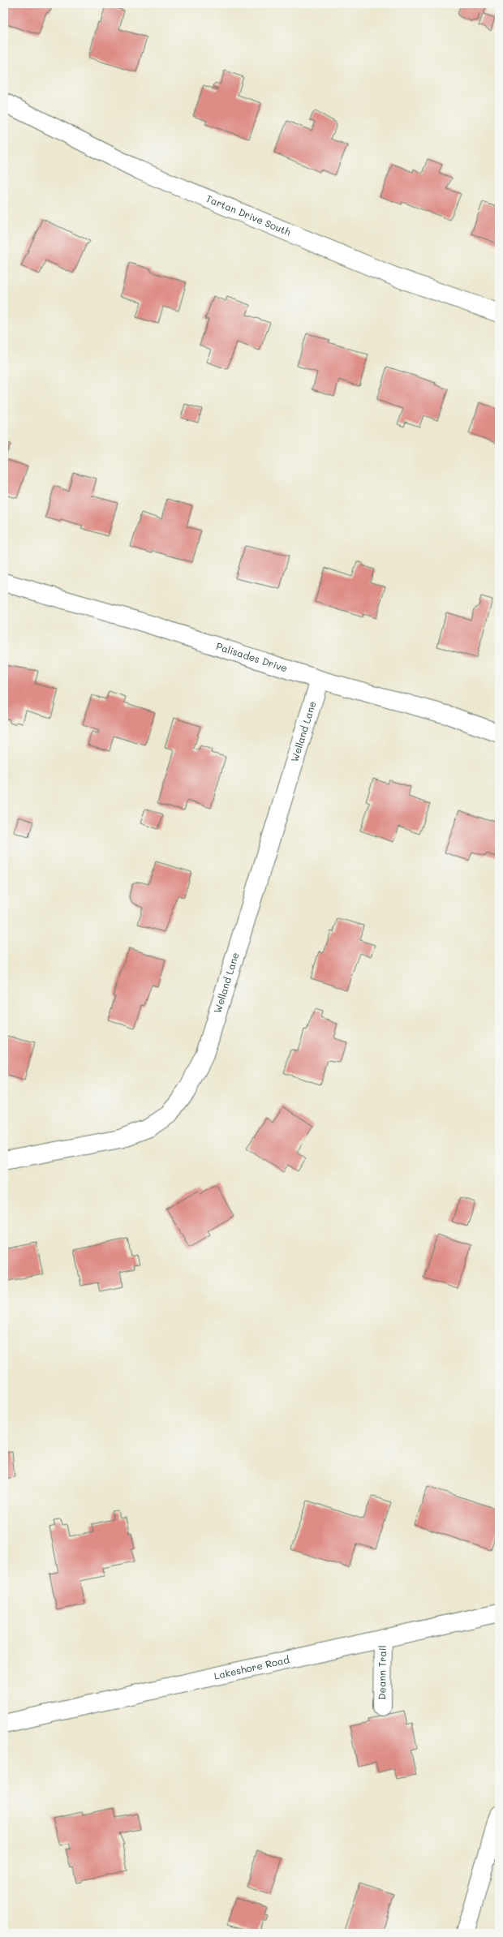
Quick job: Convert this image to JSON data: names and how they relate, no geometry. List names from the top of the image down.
{
  "streets": {
    "street": [
      "Tartan Drive South",
      "Palisades Drive",
      "Welland Lane",
      "Lakeshore Road",
      "Deann Trail"
    ]
  },
  "crossings": [
    ["Palisades Drive", "Welland Lane"],
    ["Lakeshore Road", "Deann Trail"]
  ]
}
